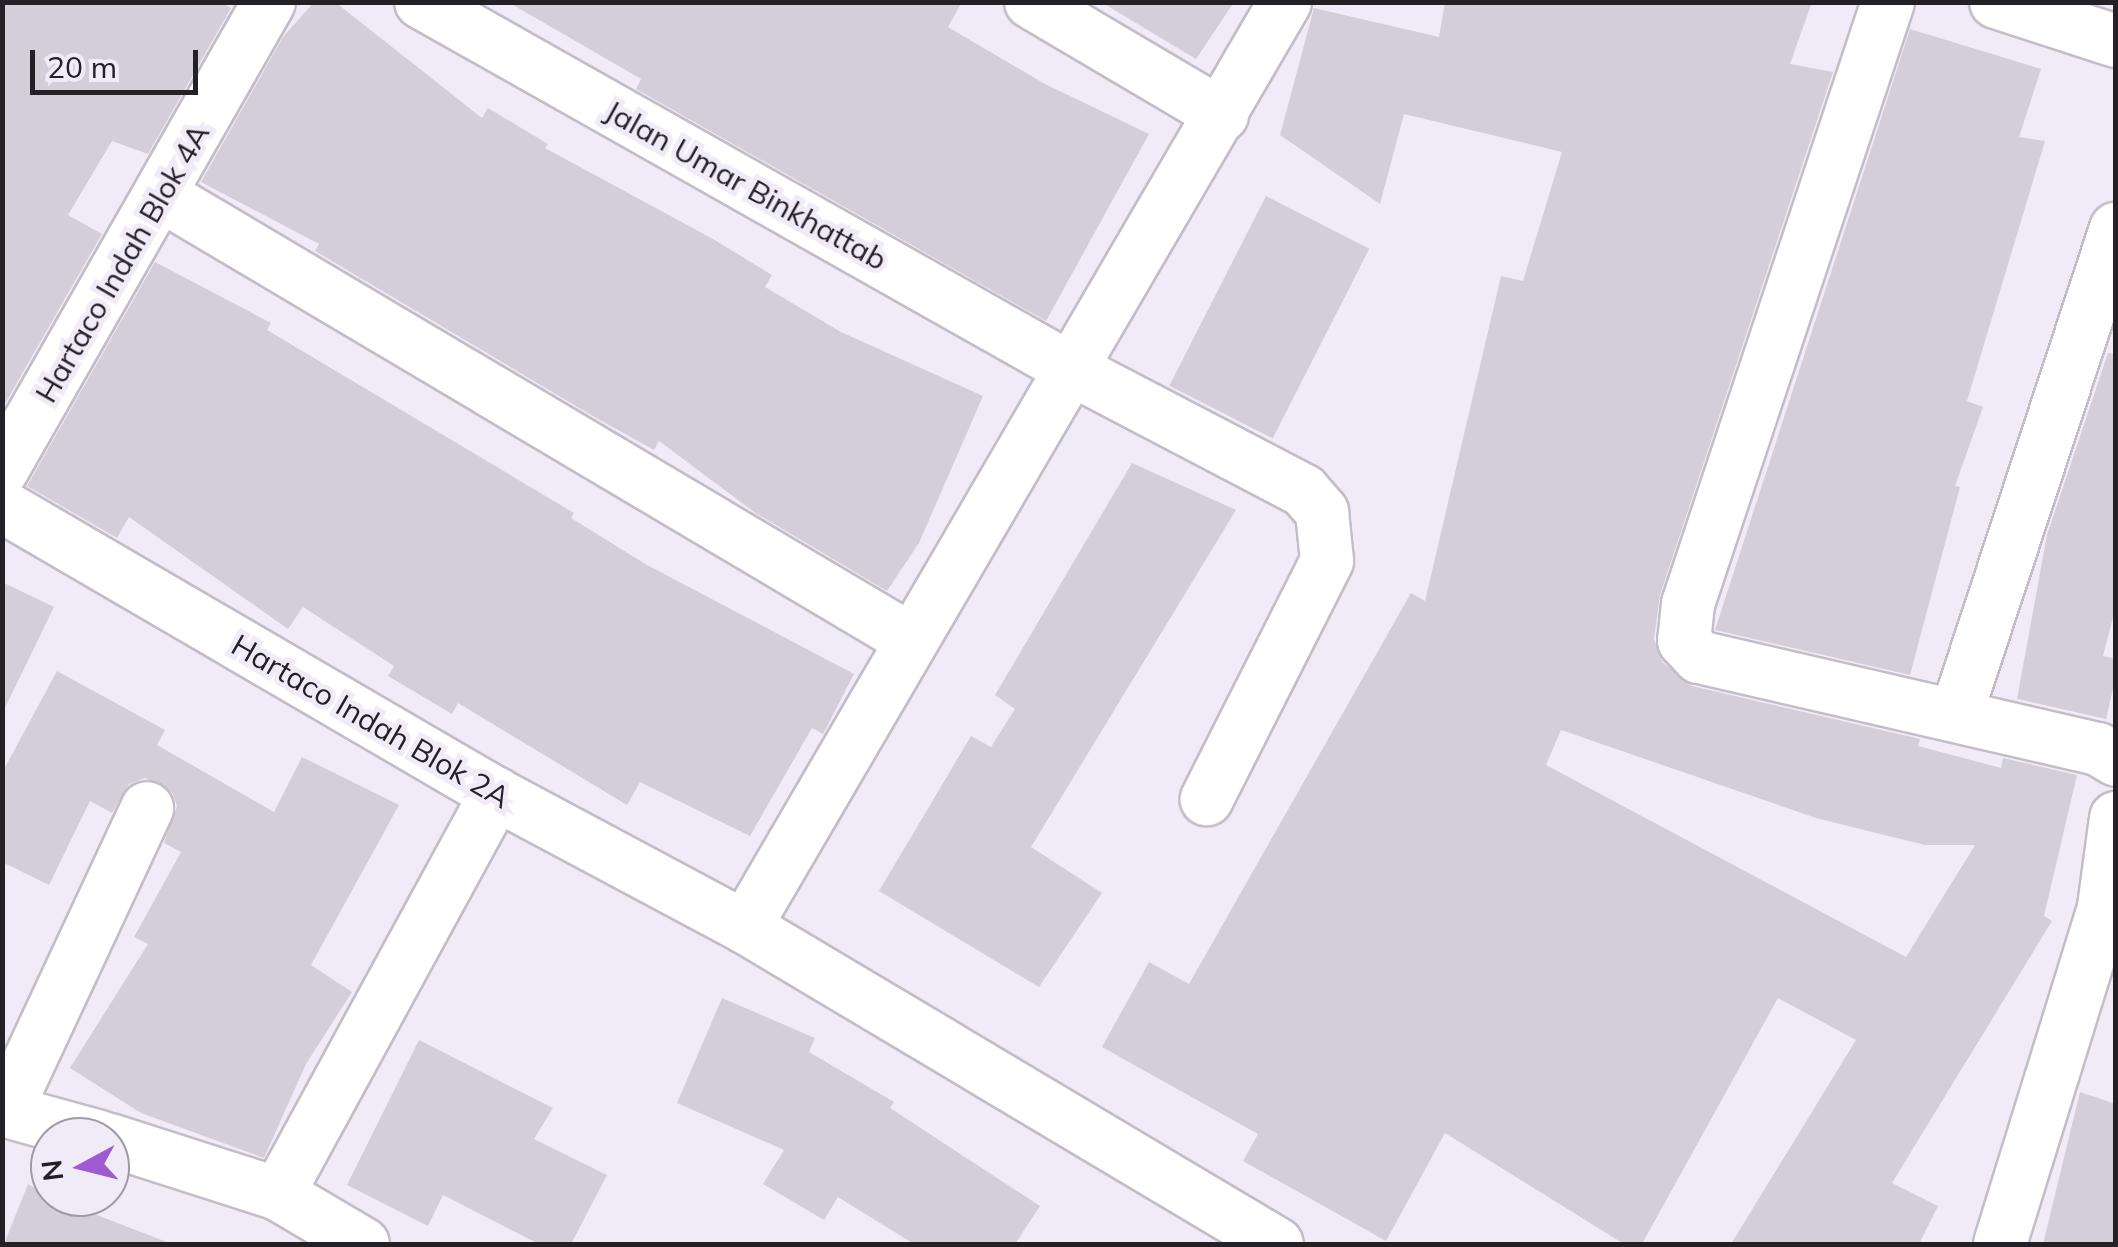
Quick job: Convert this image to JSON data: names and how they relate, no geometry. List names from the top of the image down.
{
  "streets": {
    "street": ["Jalan Umar Binkhattab", "Hartaco Indah Blok 4A", "Hartaco Indah Blok 2A"]
  },
  "scale_bar": "20 m",
  "north": "left"
}
